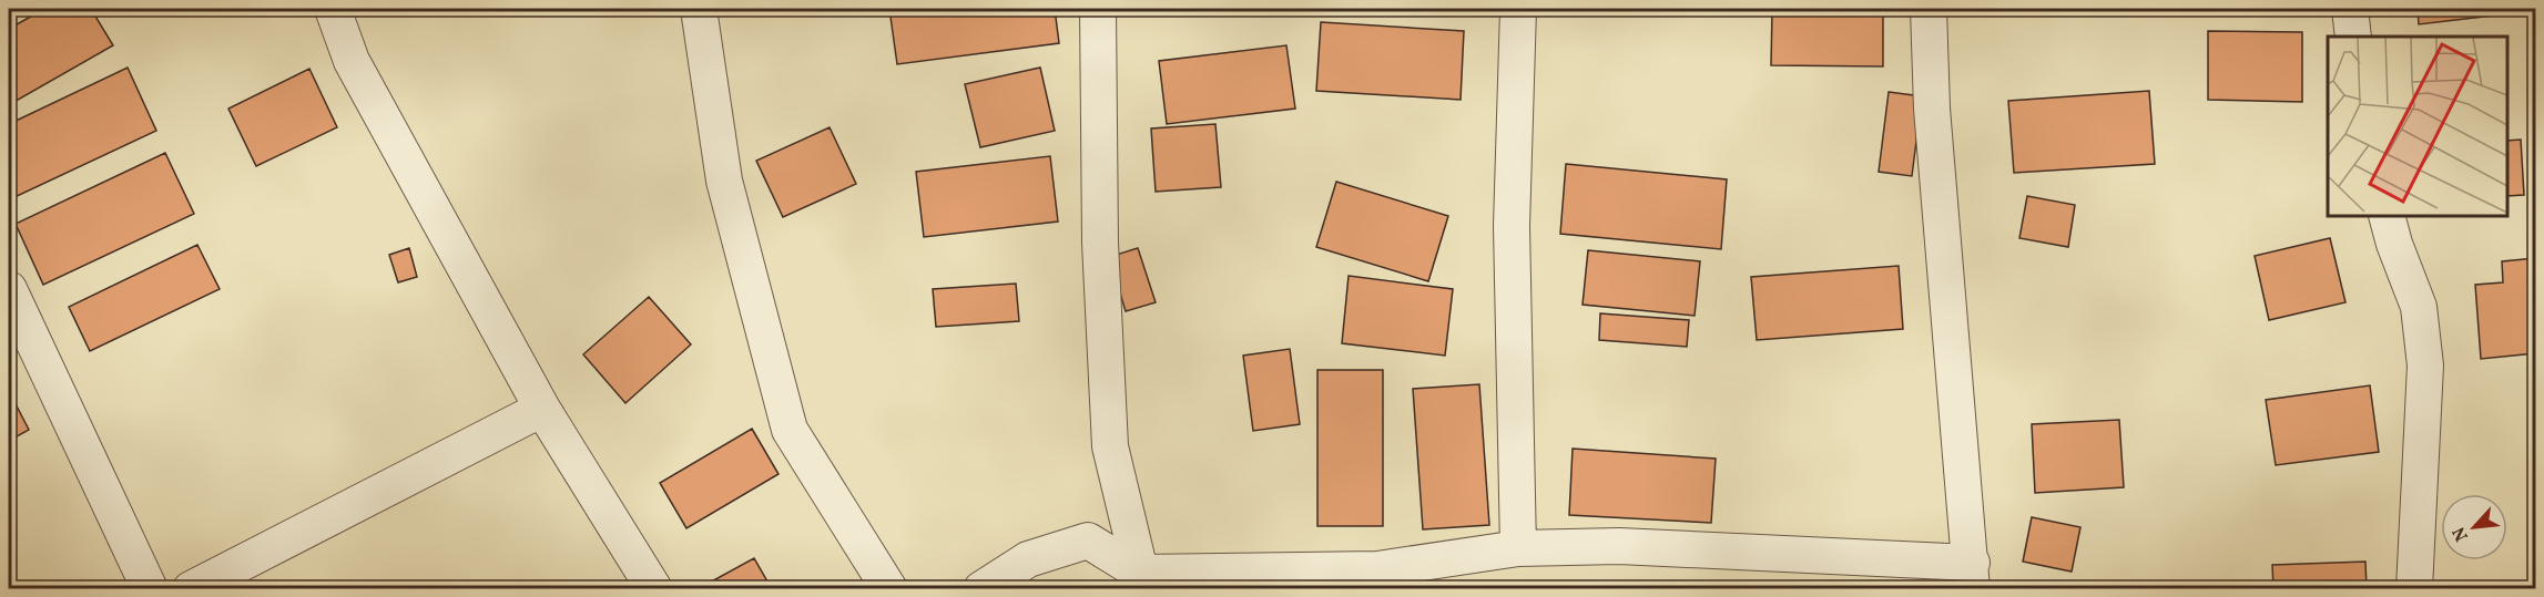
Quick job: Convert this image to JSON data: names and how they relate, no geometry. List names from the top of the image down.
{
  "north": "bottom left"
}
